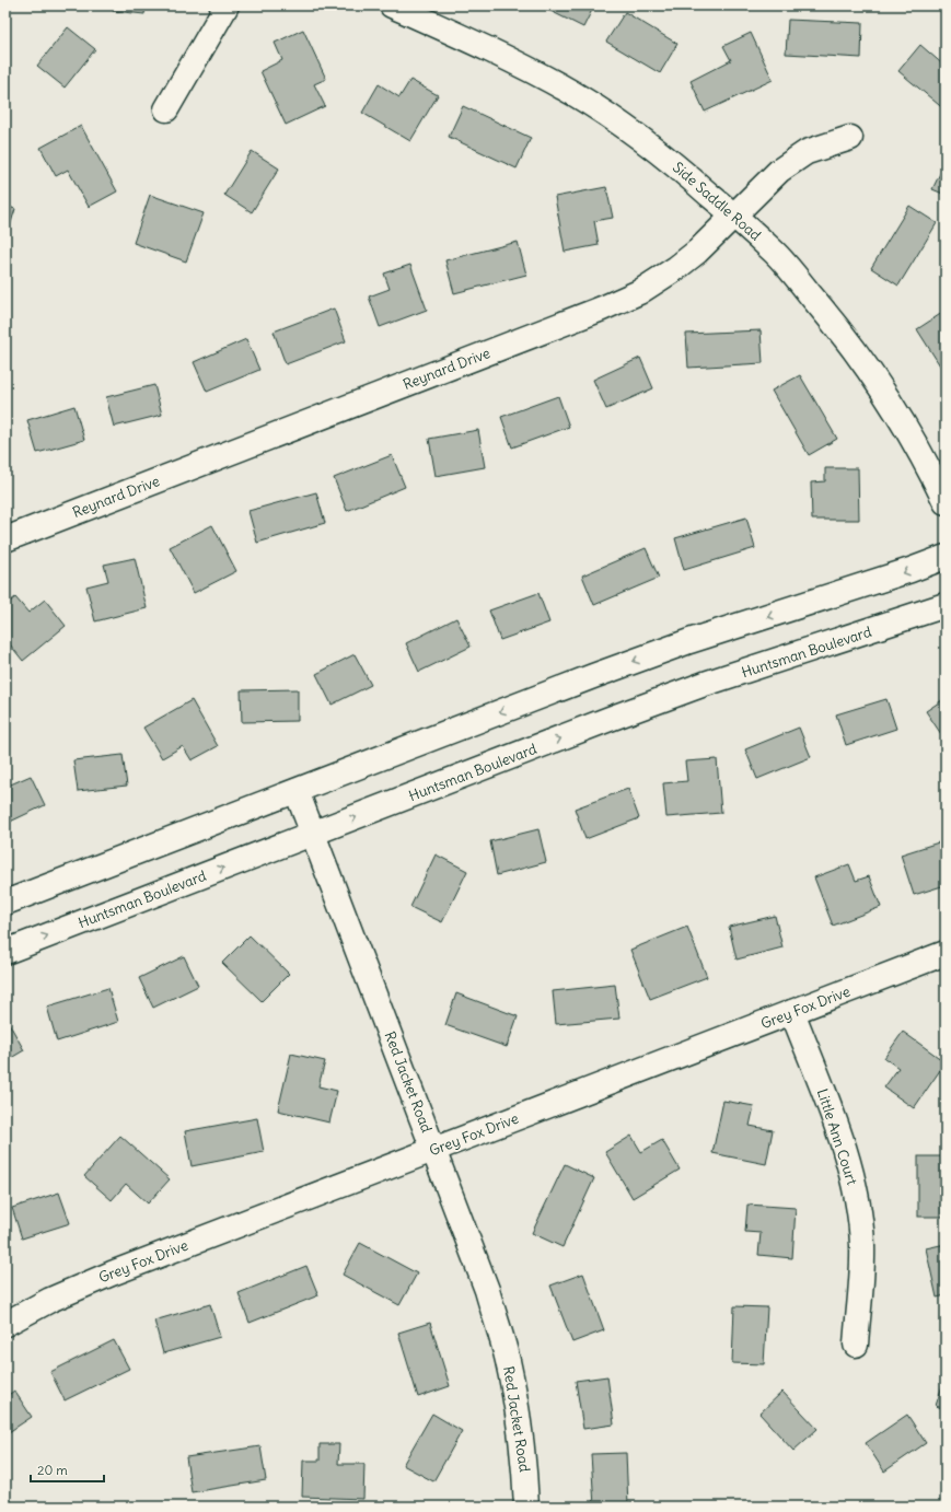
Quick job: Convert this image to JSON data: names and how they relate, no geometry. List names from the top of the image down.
{
  "streets": {
    "street": [
      "Side Saddle Road",
      "Reynard Drive",
      "Huntsman Boulevard",
      "Grey Fox Drive",
      "Red Jacket Road",
      "Little Ann Court"
    ]
  },
  "crossings": [
    ["Side Saddle Road", "Reynard Drive"],
    ["Huntsman Boulevard", "Red Jacket Road"],
    ["Grey Fox Drive", "Red Jacket Road"],
    ["Grey Fox Drive", "Little Ann Court"]
  ],
  "scale_bar": "20 m"
}
